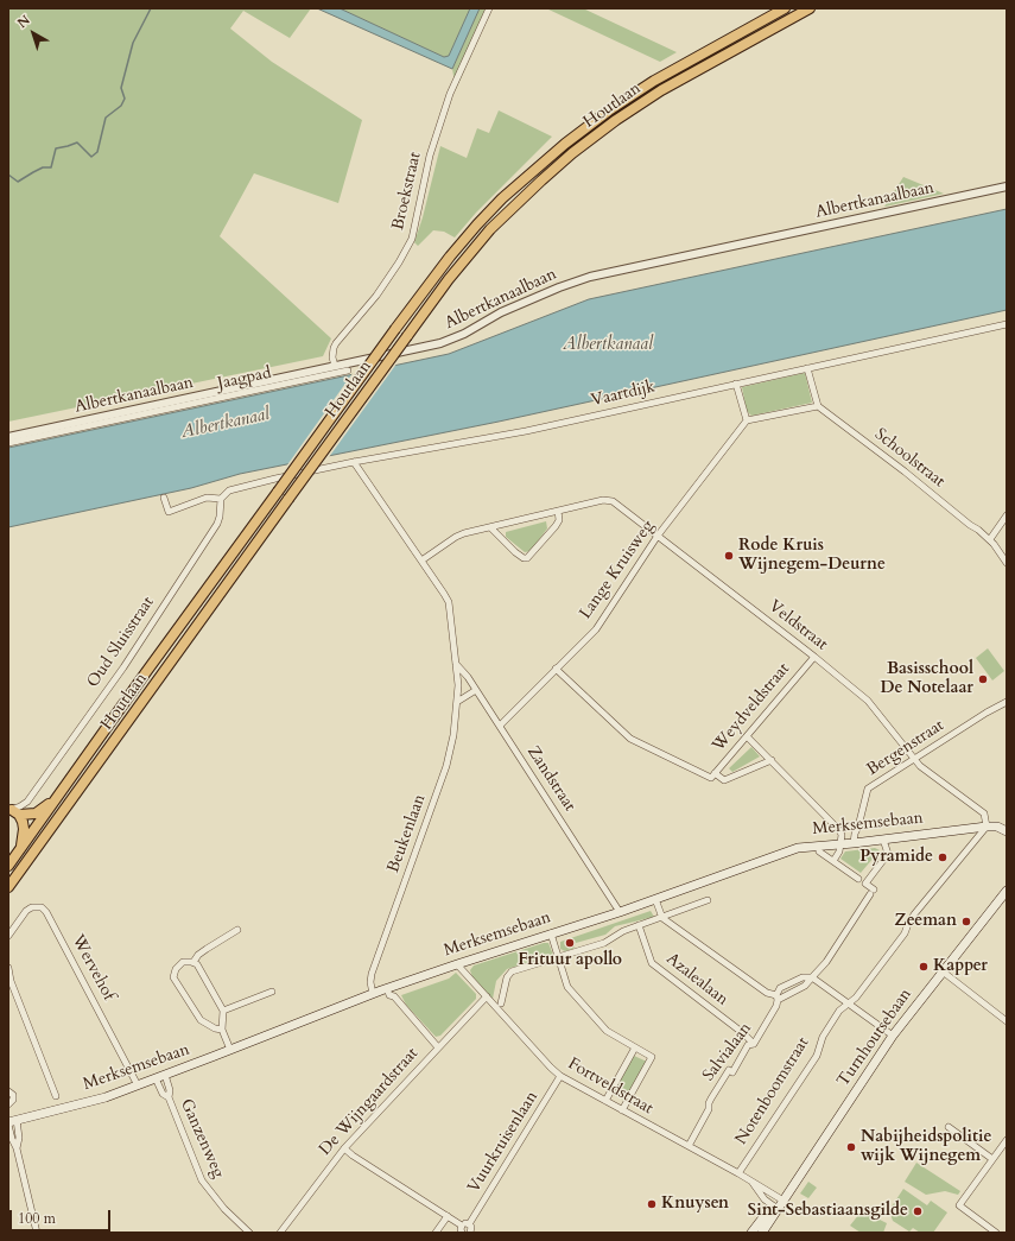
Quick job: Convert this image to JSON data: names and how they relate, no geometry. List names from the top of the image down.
{
  "streets": {
    "main road": ["Houtlaan", "Merksemsebaan", "Turnhoutsebaan"],
    "street": [
      "Broekstraat",
      "Albertkanaalbaan",
      "Jaagpad",
      "Vaartdijk",
      "Schoolstraat",
      "Lange Kruisweg",
      "Veldstraat",
      "Oud Sluisstraat",
      "Weydveldstraat",
      "Bergenstraat",
      "Zandstraat",
      "Beukenlaan",
      "Wervehof",
      "Azalealaan",
      "Salvialaan",
      "Fortveldstraat",
      "Notenboomstraat",
      "De Wijngaardstraat",
      "Ganzenweg",
      "Vuurkruisenlaan"
    ]
  },
  "crossings": [
    ["Broekstraat", "Albertkanaalbaan"],
    ["Vaartdijk", "Oud Sluisstraat"],
    ["Lange Kruisweg", "Veldstraat"],
    ["Lange Kruisweg", "Zandstraat"],
    ["Veldstraat", "Weydveldstraat"],
    ["Veldstraat", "Bergenstraat"],
    ["Veldstraat", "Merksemsebaan"],
    ["Veldstraat", "Notenboomstraat"],
    ["Bergenstraat", "Merksemsebaan"],
    ["Zandstraat", "Merksemsebaan"],
    ["Merksemsebaan", "Beukenlaan"],
    ["Merksemsebaan", "Wervehof"],
    ["Merksemsebaan", "Fortveldstraat"],
    ["Merksemsebaan", "Notenboomstraat"],
    ["Merksemsebaan", "Ganzenweg"],
    ["Azalealaan", "Salvialaan"],
    ["Turnhoutsebaan", "Fortveldstraat"],
    ["Salvialaan", "Fortveldstraat"],
    ["Fortveldstraat", "Notenboomstraat"],
    ["Fortveldstraat", "De Wijngaardstraat"],
    ["Fortveldstraat", "Vuurkruisenlaan"]
  ],
  "water": ["Albertkanaal"],
  "places": [
    "Rode Kruis Wijnegem-Deurne",
    "Basisschool De Notelaar",
    "Pyramide",
    "Zeeman",
    "Frituur apollo",
    "Kapper",
    "Nabijheidspolitie wijk Wijnegem",
    "Knuysen",
    "Sint-Sebastiaansgilde"
  ],
  "scale_bar": "100 m",
  "north": "top left"
}
